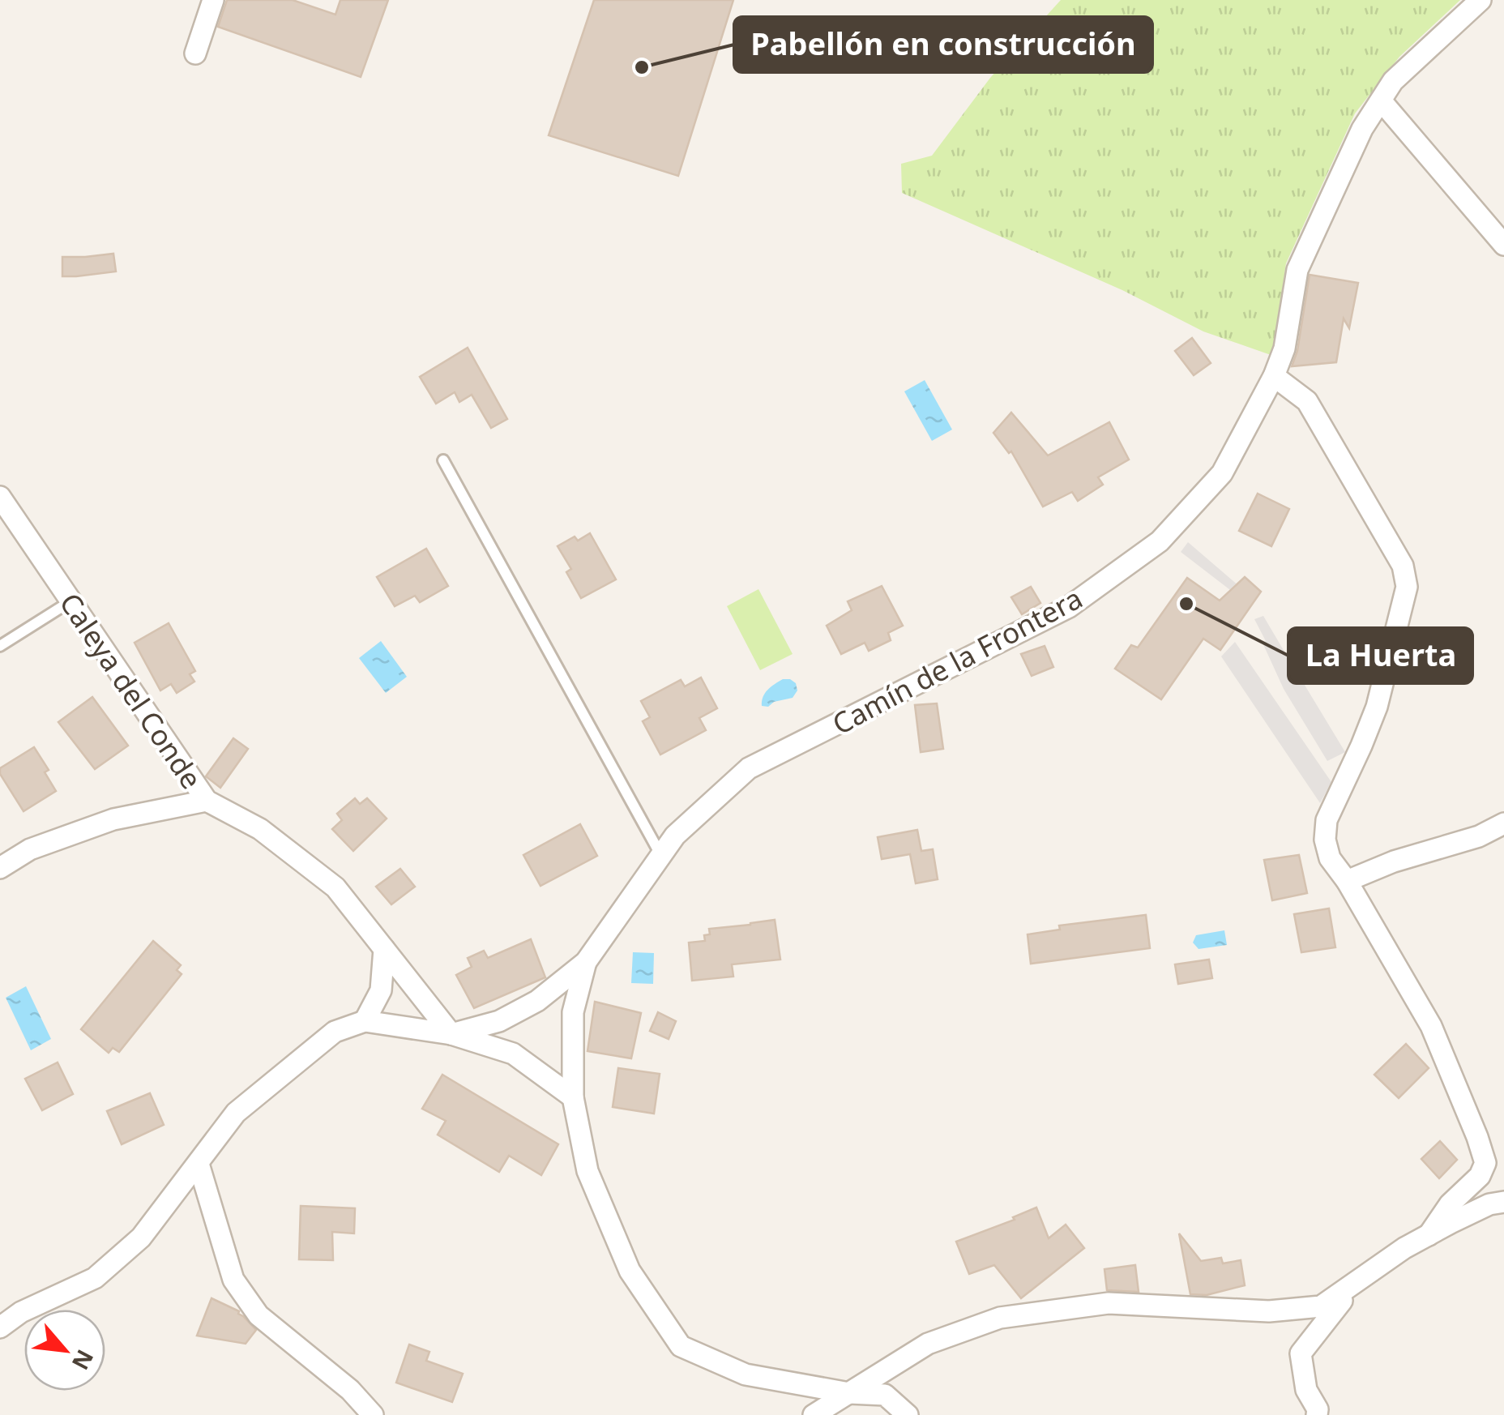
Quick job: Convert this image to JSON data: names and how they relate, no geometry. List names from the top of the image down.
{
  "streets": {
    "street": ["Camín de la Frontera", "Caleya del Conde"]
  },
  "places": ["Pabellón en construcción", "La Huerta"],
  "north": "bottom right"
}
